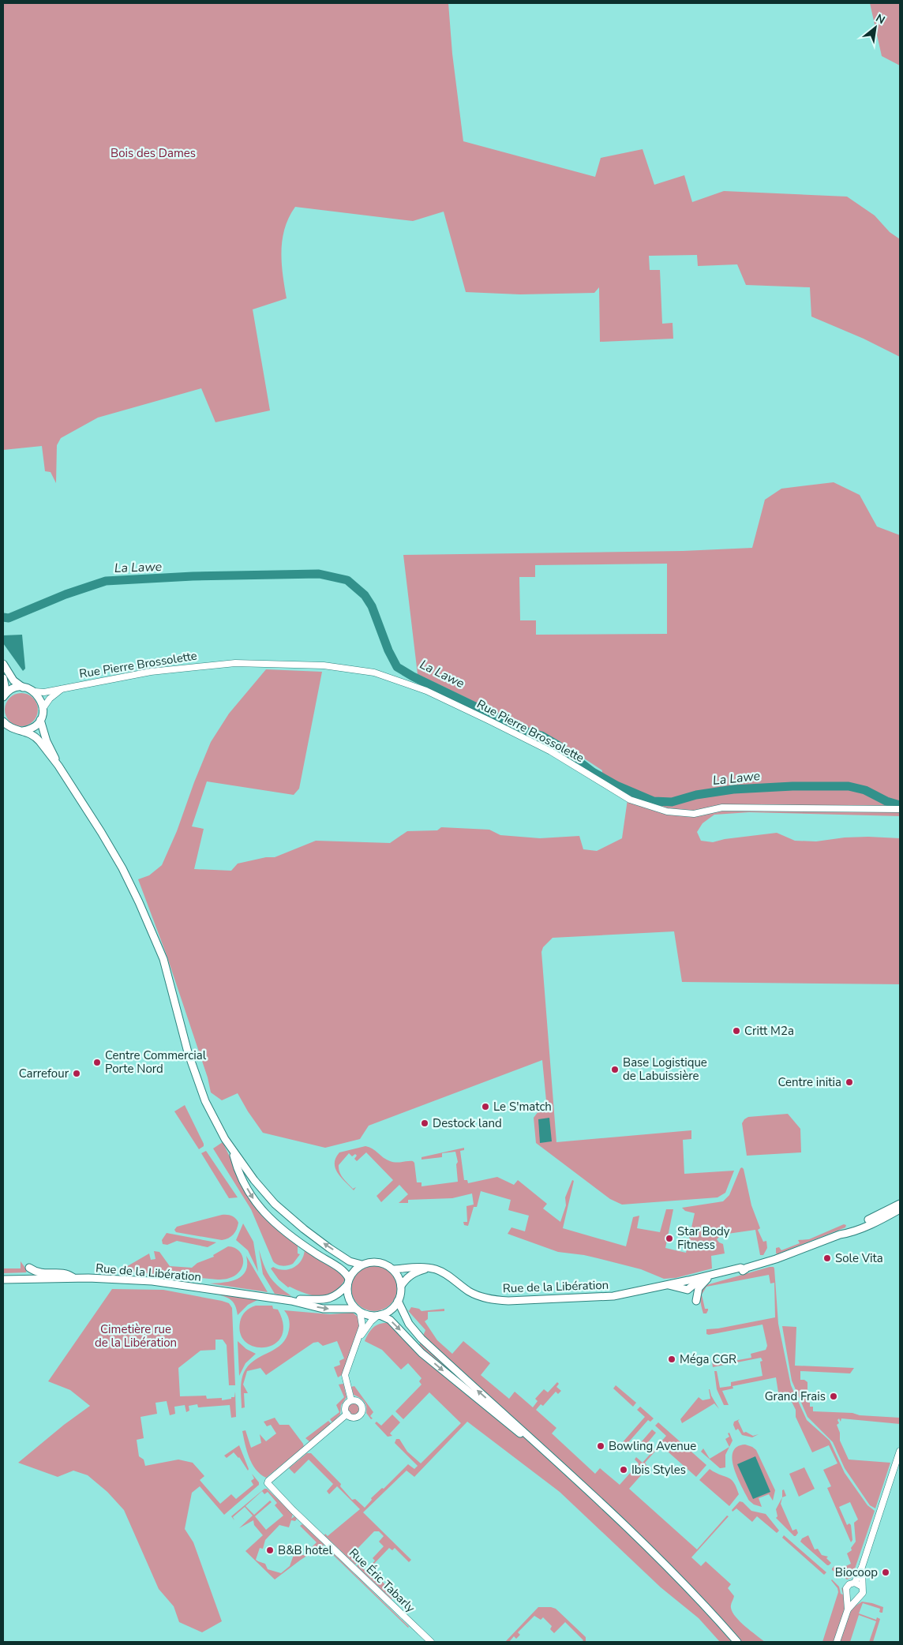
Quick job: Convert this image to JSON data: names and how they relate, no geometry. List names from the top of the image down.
{
  "streets": {
    "main road": ["Rue de la Libération"],
    "street": ["Rue Pierre Brossolette", "Rue Éric Tabarly"]
  },
  "water": ["La Lawe"],
  "parks": ["Bois des Dames", "Cimetière rue de la Libération"],
  "places": [
    "Critt M2a",
    "Centre Commercial Porte Nord",
    "Base Logistique de Labuissière",
    "Carrefour",
    "Centre initia",
    "Le S'match",
    "Destock land",
    "Star Body Fitness",
    "Sole Vita",
    "Méga CGR",
    "Grand Frais",
    "Bowling Avenue",
    "Ibis Styles",
    "B&B hotel",
    "Biocoop"
  ],
  "north": "top right"
}
